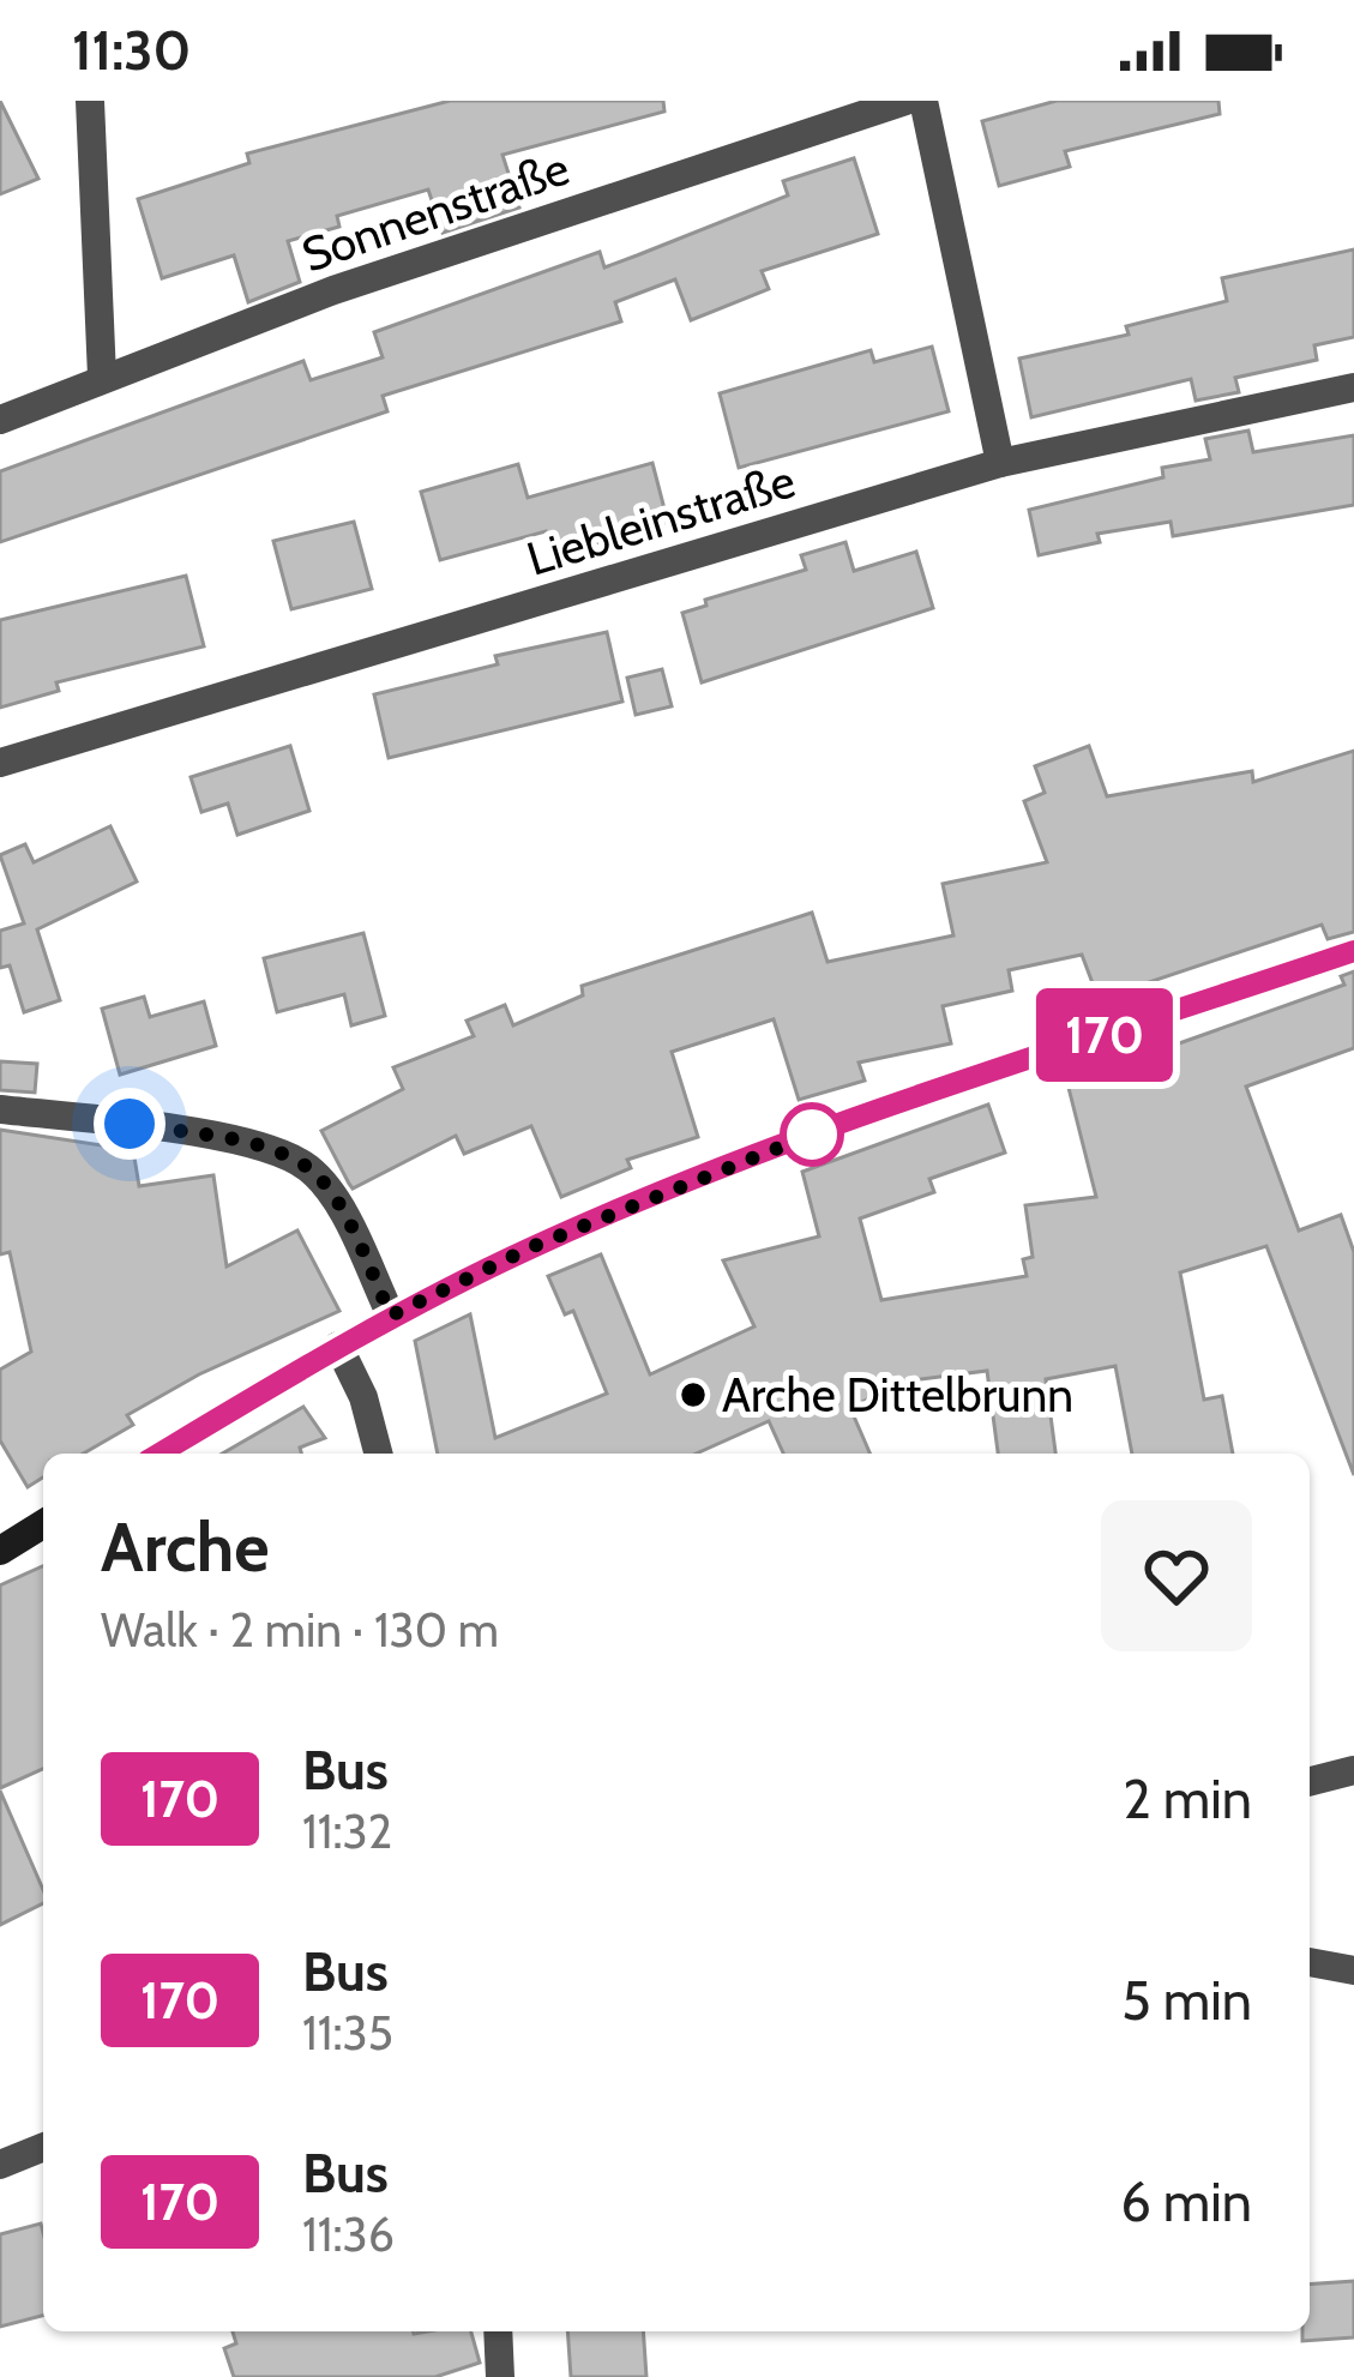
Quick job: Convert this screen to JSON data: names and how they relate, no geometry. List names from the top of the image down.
{
  "streets": {
    "street": ["Sonnenstraße", "Liebleinstraße"]
  },
  "places": ["Arche Dittelbrunn"],
  "lines": ["bus line 170"],
  "page": {
    "status": "11:30",
    "on_map": "170",
    "heading": ["Arche", "Walk · 2 min · 130 m"],
    "list": [
      {
        "mark": "170",
        "name": "Bus",
        "note": "11:32",
        "value": "2 min"
      },
      {
        "mark": "170",
        "name": "Bus",
        "note": "11:35",
        "value": "5 min"
      },
      {
        "mark": "170",
        "name": "Bus",
        "note": "11:36",
        "value": "6 min"
      }
    ]
  }
}
